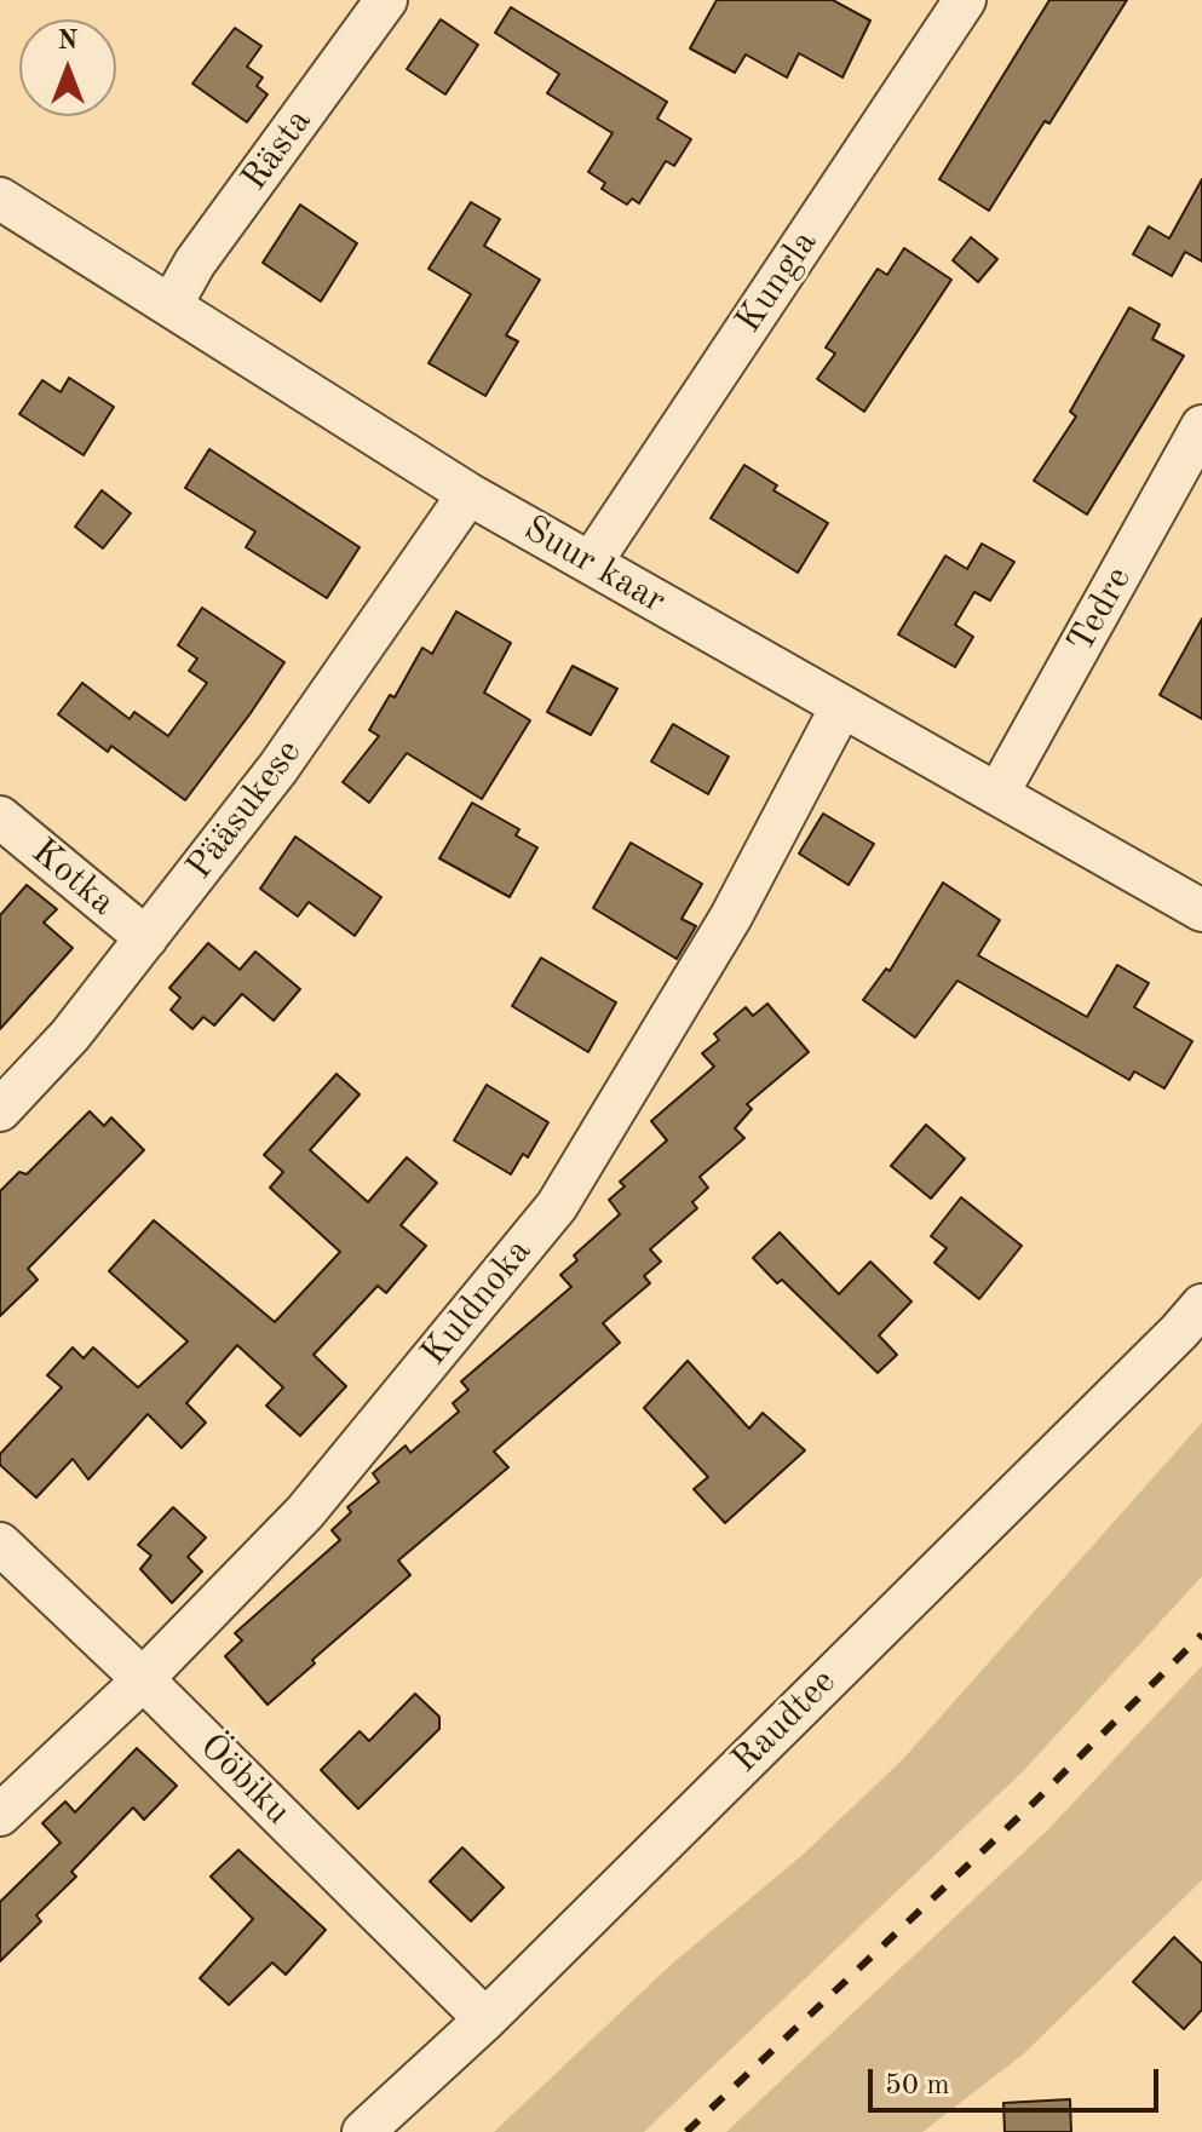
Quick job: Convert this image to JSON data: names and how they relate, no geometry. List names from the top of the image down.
{
  "streets": {
    "street": [
      "Rästa",
      "Kungla",
      "Suur kaar",
      "Tedre",
      "Pääsukese",
      "Kotka",
      "Kuldnoka",
      "Raudtee",
      "Ööbiku"
    ]
  },
  "crossings": [
    ["Rästa", "Suur kaar"],
    ["Kungla", "Suur kaar"],
    ["Suur kaar", "Tedre"],
    ["Suur kaar", "Pääsukese"],
    ["Suur kaar", "Kuldnoka"],
    ["Pääsukese", "Kotka"],
    ["Kuldnoka", "Ööbiku"],
    ["Raudtee", "Ööbiku"]
  ],
  "scale_bar": "50 m",
  "north": "top"
}
